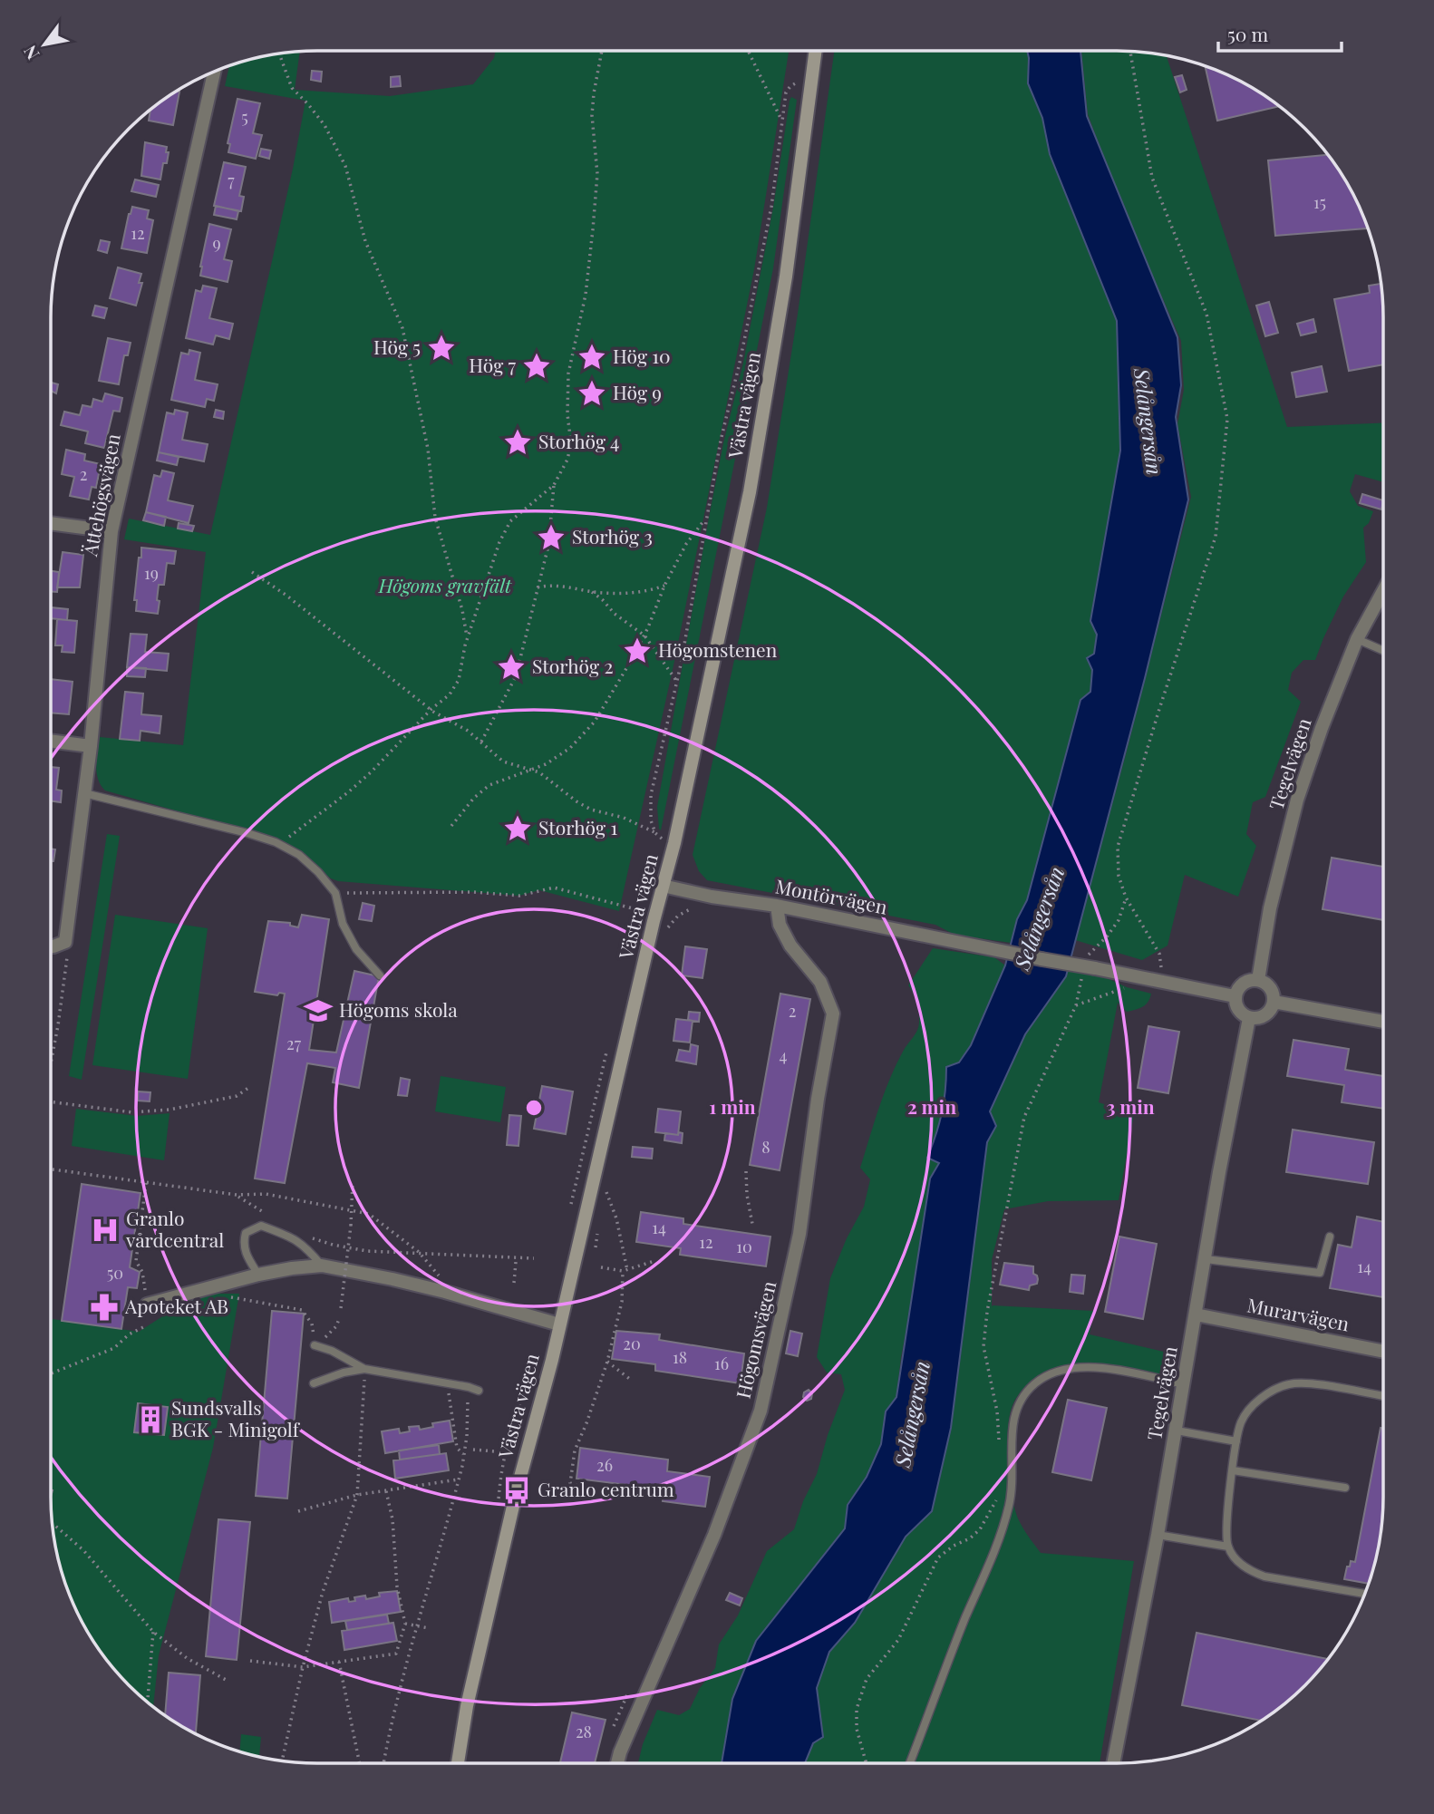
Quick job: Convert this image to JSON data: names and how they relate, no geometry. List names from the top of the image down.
{
  "streets": {
    "street": [
      "Västra vägen",
      "Ättehögsvägen",
      "Tegelvägen",
      "Montörvägen",
      "Murarvägen",
      "Högomsvägen"
    ]
  },
  "crossings": [
    ["Västra vägen", "Montörvägen"],
    ["Tegelvägen", "Murarvägen"],
    ["Montörvägen", "Högomsvägen"]
  ],
  "water": ["Selångersån"],
  "parks": ["Högoms gravfält"],
  "places": {
    "place": [
      "Hög 5",
      "Hög 10",
      "Hög 7",
      "Hög 9",
      "Storhög 4",
      "Storhög 3",
      "Högomstenen",
      "Storhög 2",
      "Storhög 1"
    ],
    "school or university": ["Högoms skola"],
    "hospital": ["Granlo vårdcentral"],
    "pharmacy": ["Apoteket AB"],
    "building": ["Sundsvalls BGK - Minigolf"],
    "bus stop": ["Granlo centrum"]
  },
  "house_numbers": [
    "5",
    "7",
    "15",
    "12",
    "9",
    "2",
    "19",
    "2",
    "27",
    "4",
    "8",
    "14",
    "12",
    "10",
    "14",
    "50",
    "20",
    "18",
    "16",
    "26",
    "28"
  ],
  "scale_bar": "50 m",
  "north": "bottom left",
  "rings": ["1 min", "2 min", "3 min"]
}
